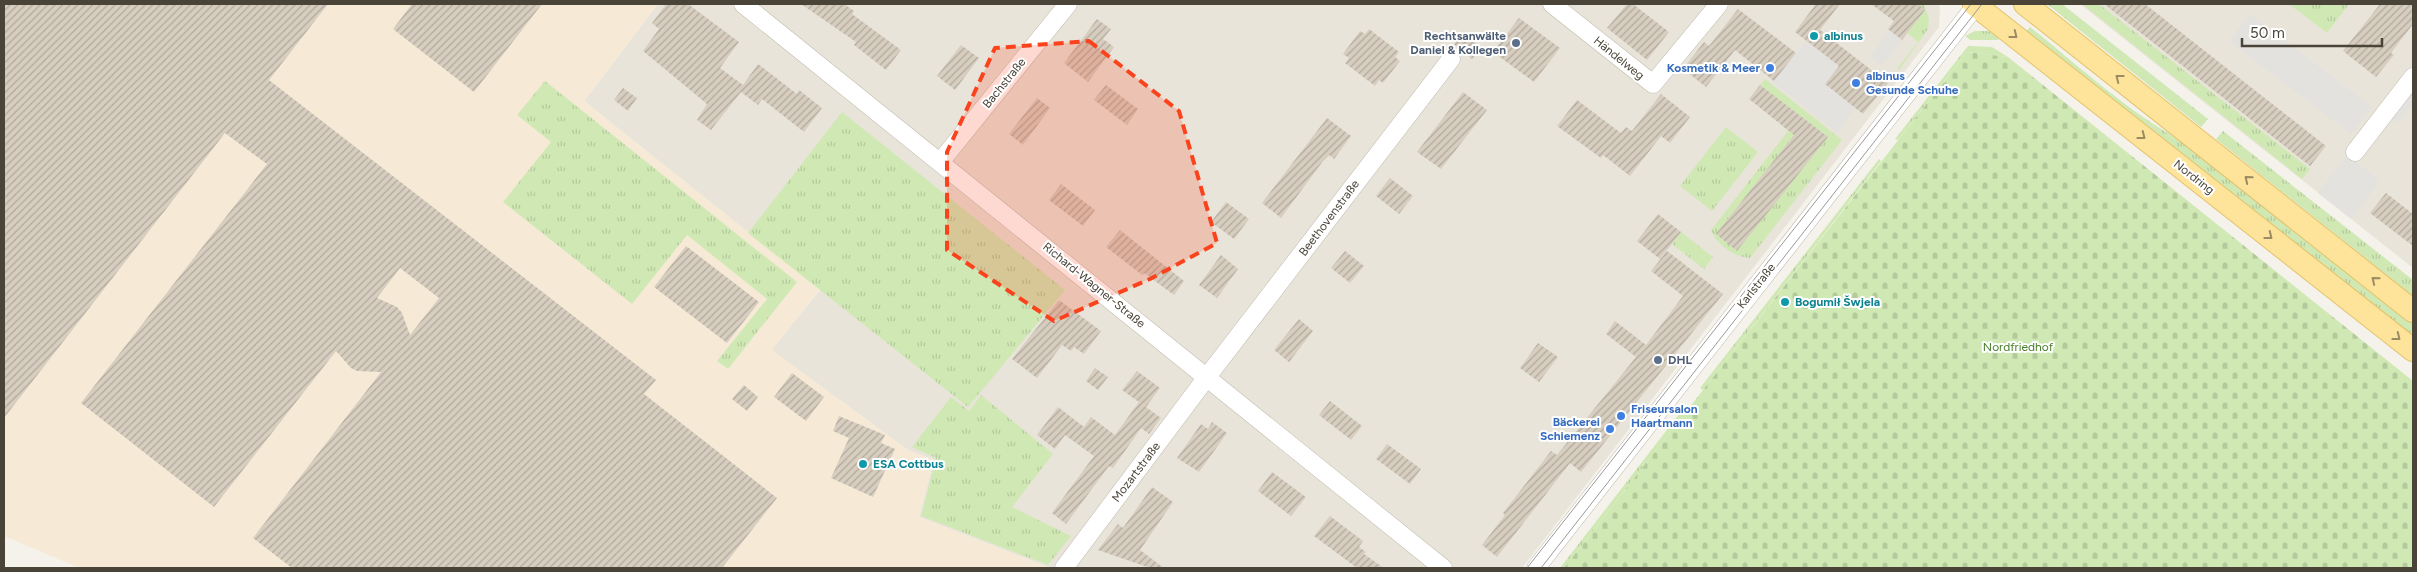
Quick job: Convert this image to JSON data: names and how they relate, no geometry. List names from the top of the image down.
{
  "streets": {
    "main road": ["Nordring"],
    "street": [
      "Händelweg",
      "Bachstraße",
      "Beethovenstraße",
      "Richard-Wagner-Straße",
      "Karlstraße",
      "Mozartstraße"
    ]
  },
  "crossings": [
    ["Bachstraße", "Richard-Wagner-Straße"],
    ["Nordring", "Karlstraße"],
    ["Beethovenstraße", "Richard-Wagner-Straße"],
    ["Beethovenstraße", "Mozartstraße"],
    ["Richard-Wagner-Straße", "Mozartstraße"]
  ],
  "parks": ["Nordfriedhof"],
  "places": [
    "albinus",
    "Rechtsanwälte Daniel & Kollegen",
    "Kosmetik & Meer",
    "albinus Gesunde Schuhe",
    "Bogumił Šwjela",
    "DHL",
    "Friseursalon Haartmann",
    "Bäckerei Schiemenz",
    "ESA Cottbus"
  ],
  "scale_bar": "50 m"
}
